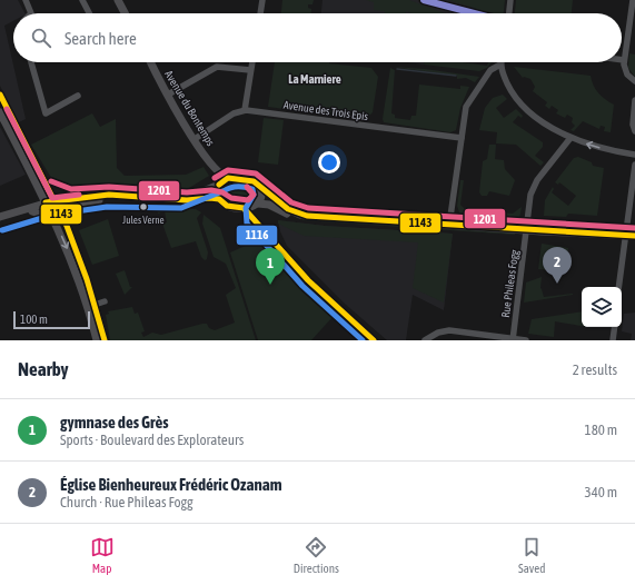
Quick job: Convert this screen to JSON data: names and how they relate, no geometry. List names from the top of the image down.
{
  "streets": {
    "street": ["Avenue du Bontemps", "Avenue des Trois Epis", "Rue Phileas Fogg"]
  },
  "districts": ["La Marniere"],
  "places": ["Jules Verne"],
  "lines": ["transit line 1143", "transit line 1201", "transit line 1116"],
  "scale_bar": "100 m",
  "page": {
    "search": "Search here",
    "pins": ["2", "1"],
    "scale": "100 m",
    "heading": ["Nearby", "2 results"],
    "list": [
      {
        "mark": "1",
        "name": "gymnase des Grès",
        "note": "Sports · Boulevard des Explorateurs",
        "value": "180 m"
      },
      {
        "mark": "2",
        "name": "Église Bienheureux Frédéric Ozanam",
        "note": "Church · Rue Phileas Fogg",
        "value": "340 m"
      }
    ],
    "nav": ["Map", "Directions", "Saved"]
  }
}
